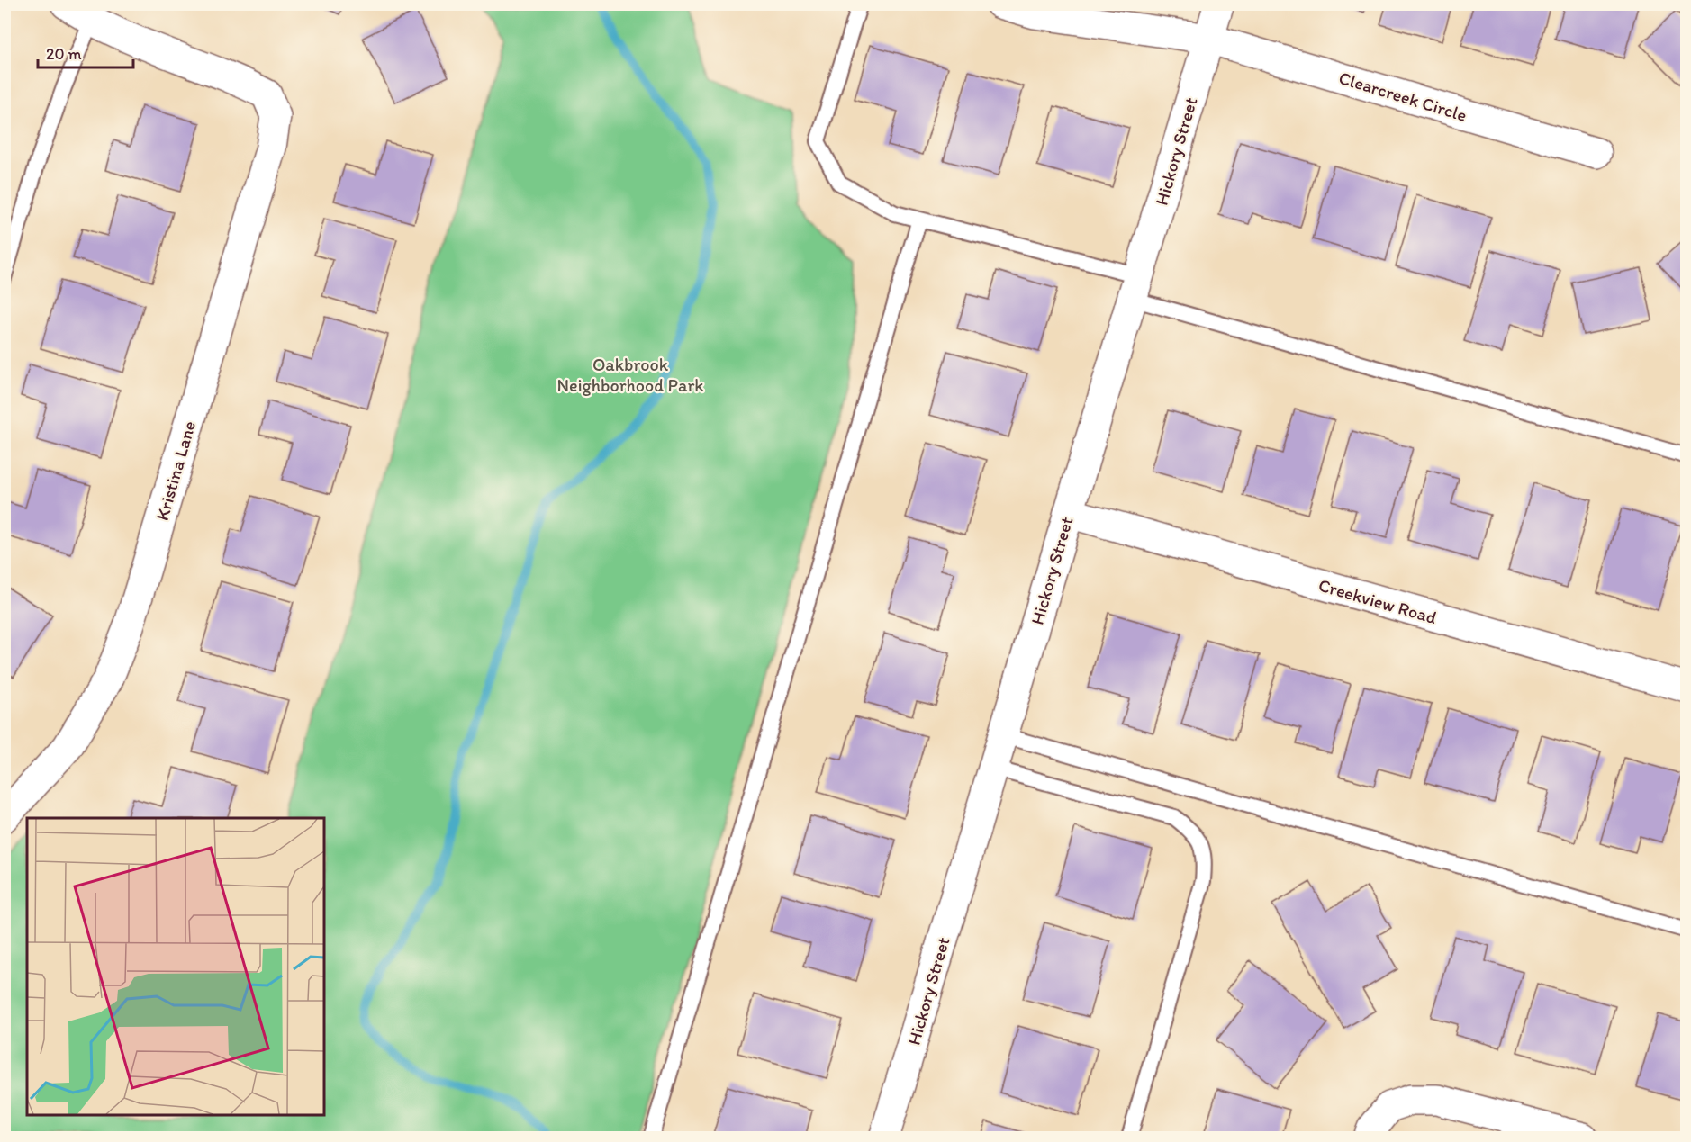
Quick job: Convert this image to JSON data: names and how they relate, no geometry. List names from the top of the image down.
{
  "streets": {
    "street": [
      "Clearcreek Circle",
      "Hickory Street",
      "Kristina Lane",
      "Creekview Road"
    ]
  },
  "crossings": [
    ["Clearcreek Circle", "Hickory Street"],
    ["Hickory Street", "Creekview Road"]
  ],
  "parks": ["Oakbrook Neighborhood Park"],
  "scale_bar": "20 m"
}
